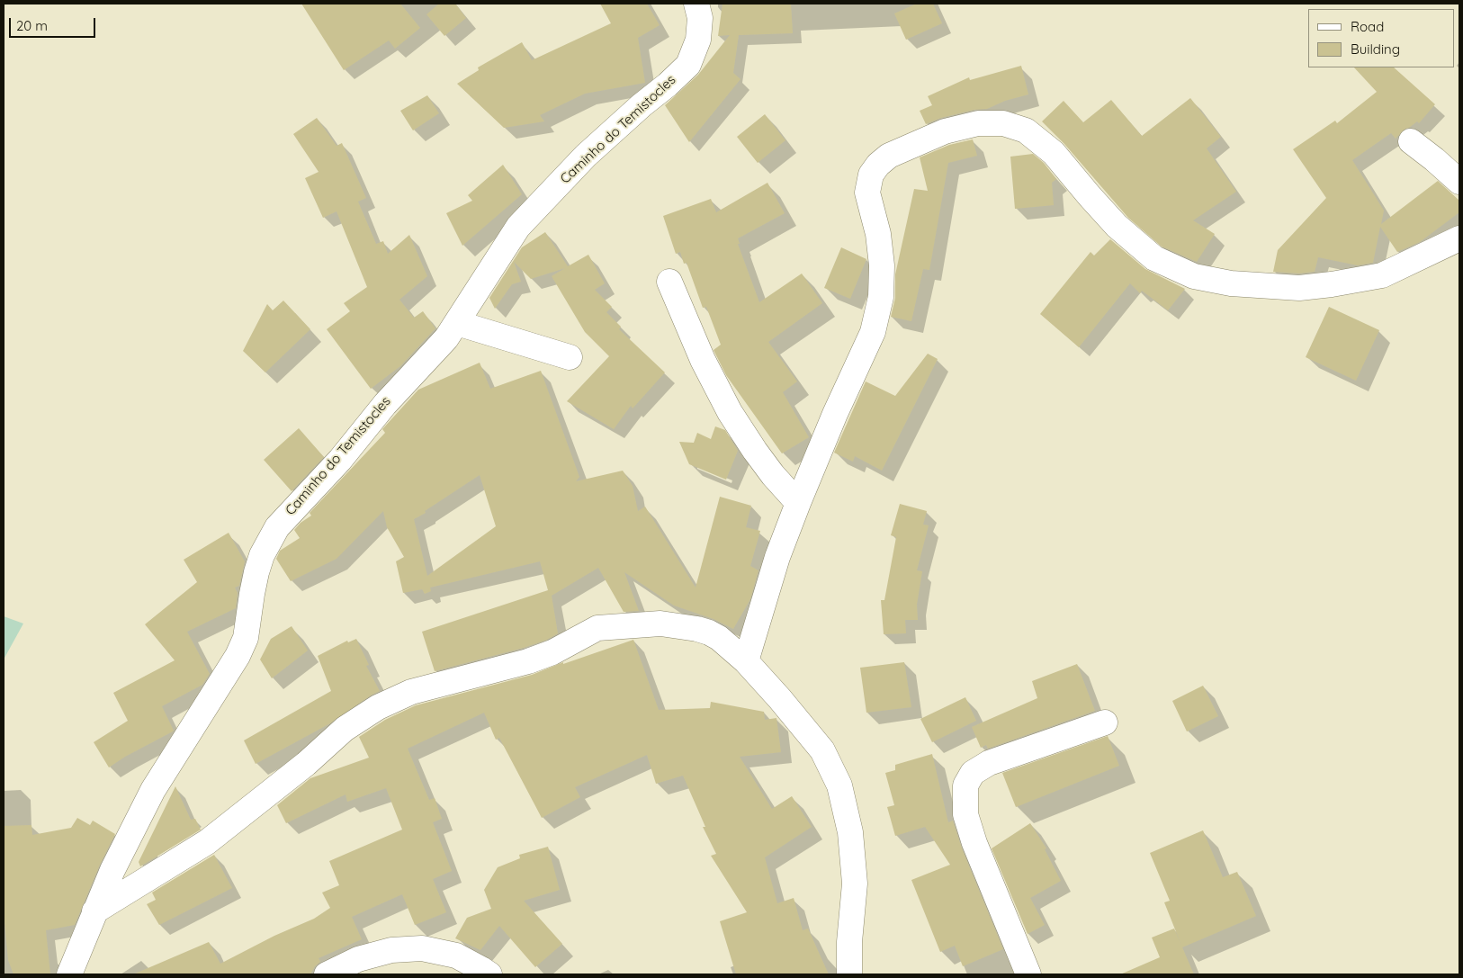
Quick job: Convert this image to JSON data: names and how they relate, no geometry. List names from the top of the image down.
{
  "streets": {
    "street": ["Caminho do Temistocles"]
  },
  "legend": ["Road", "Building"],
  "scale_bar": "20 m"
}
